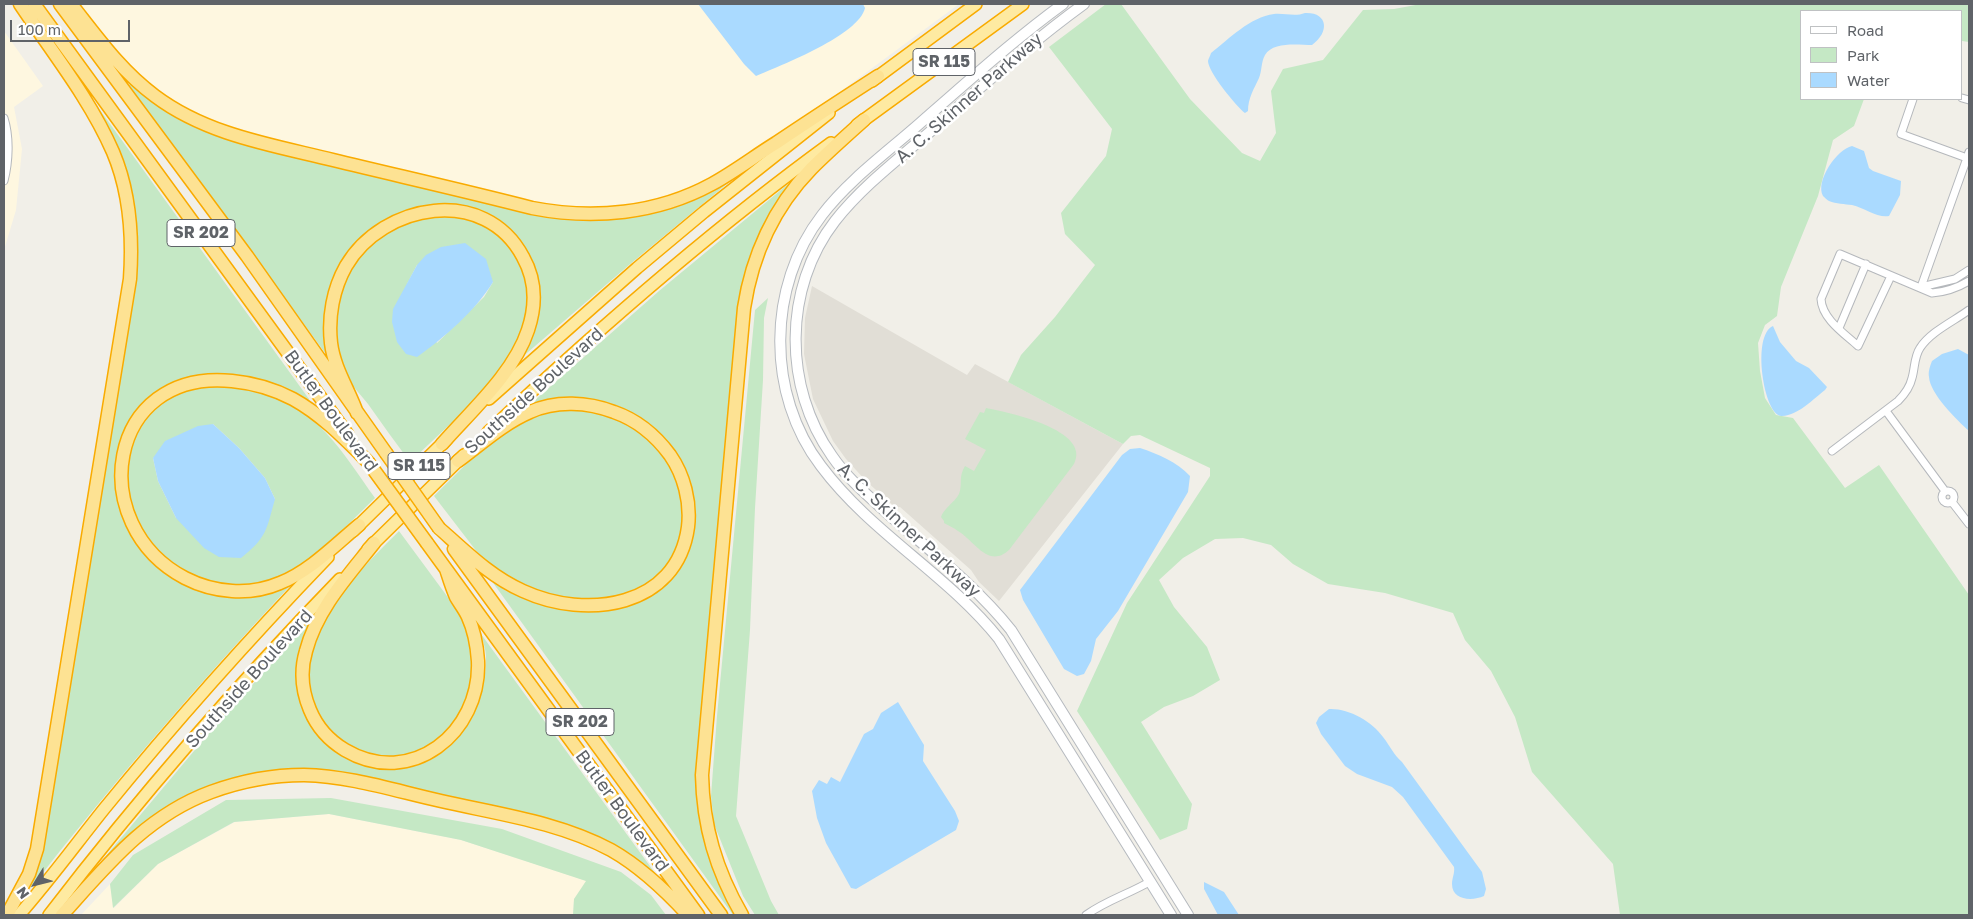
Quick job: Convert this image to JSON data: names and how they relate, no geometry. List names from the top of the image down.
{
  "streets": {
    "highway": [
      "SR 115",
      "SR 202",
      "Southside Boulevard",
      "Butler Boulevard"
    ],
    "main road": ["A. C. Skinner Parkway"]
  },
  "legend": ["Road", "Park", "Water"],
  "scale_bar": "100 m",
  "north": "bottom left"
}
